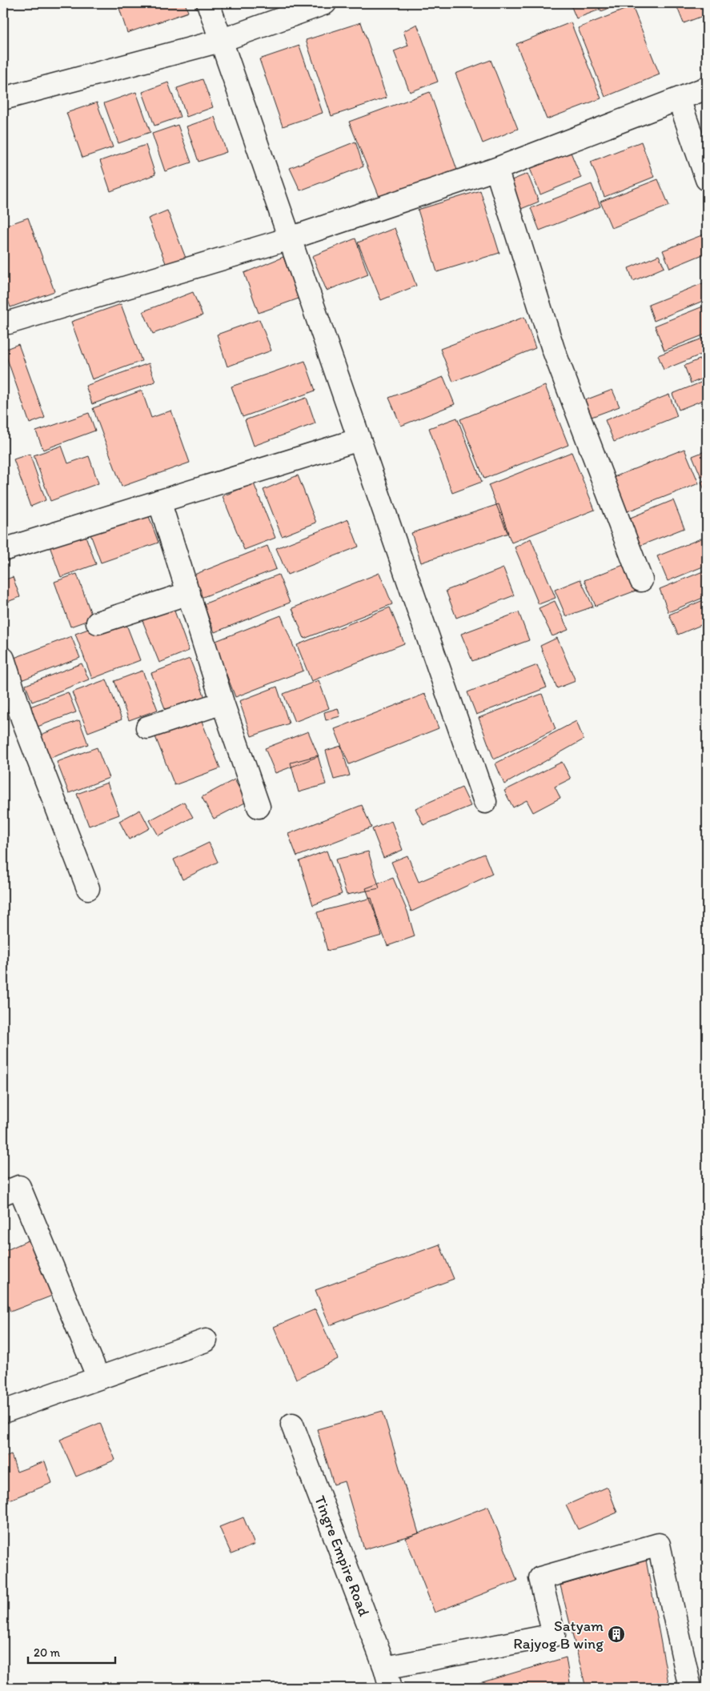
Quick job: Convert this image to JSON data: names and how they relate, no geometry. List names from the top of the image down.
{
  "streets": {
    "street": ["Tingre Empire Road"]
  },
  "places": {
    "building": ["Satyam Rajyog B wing"]
  },
  "scale_bar": "20 m"
}
